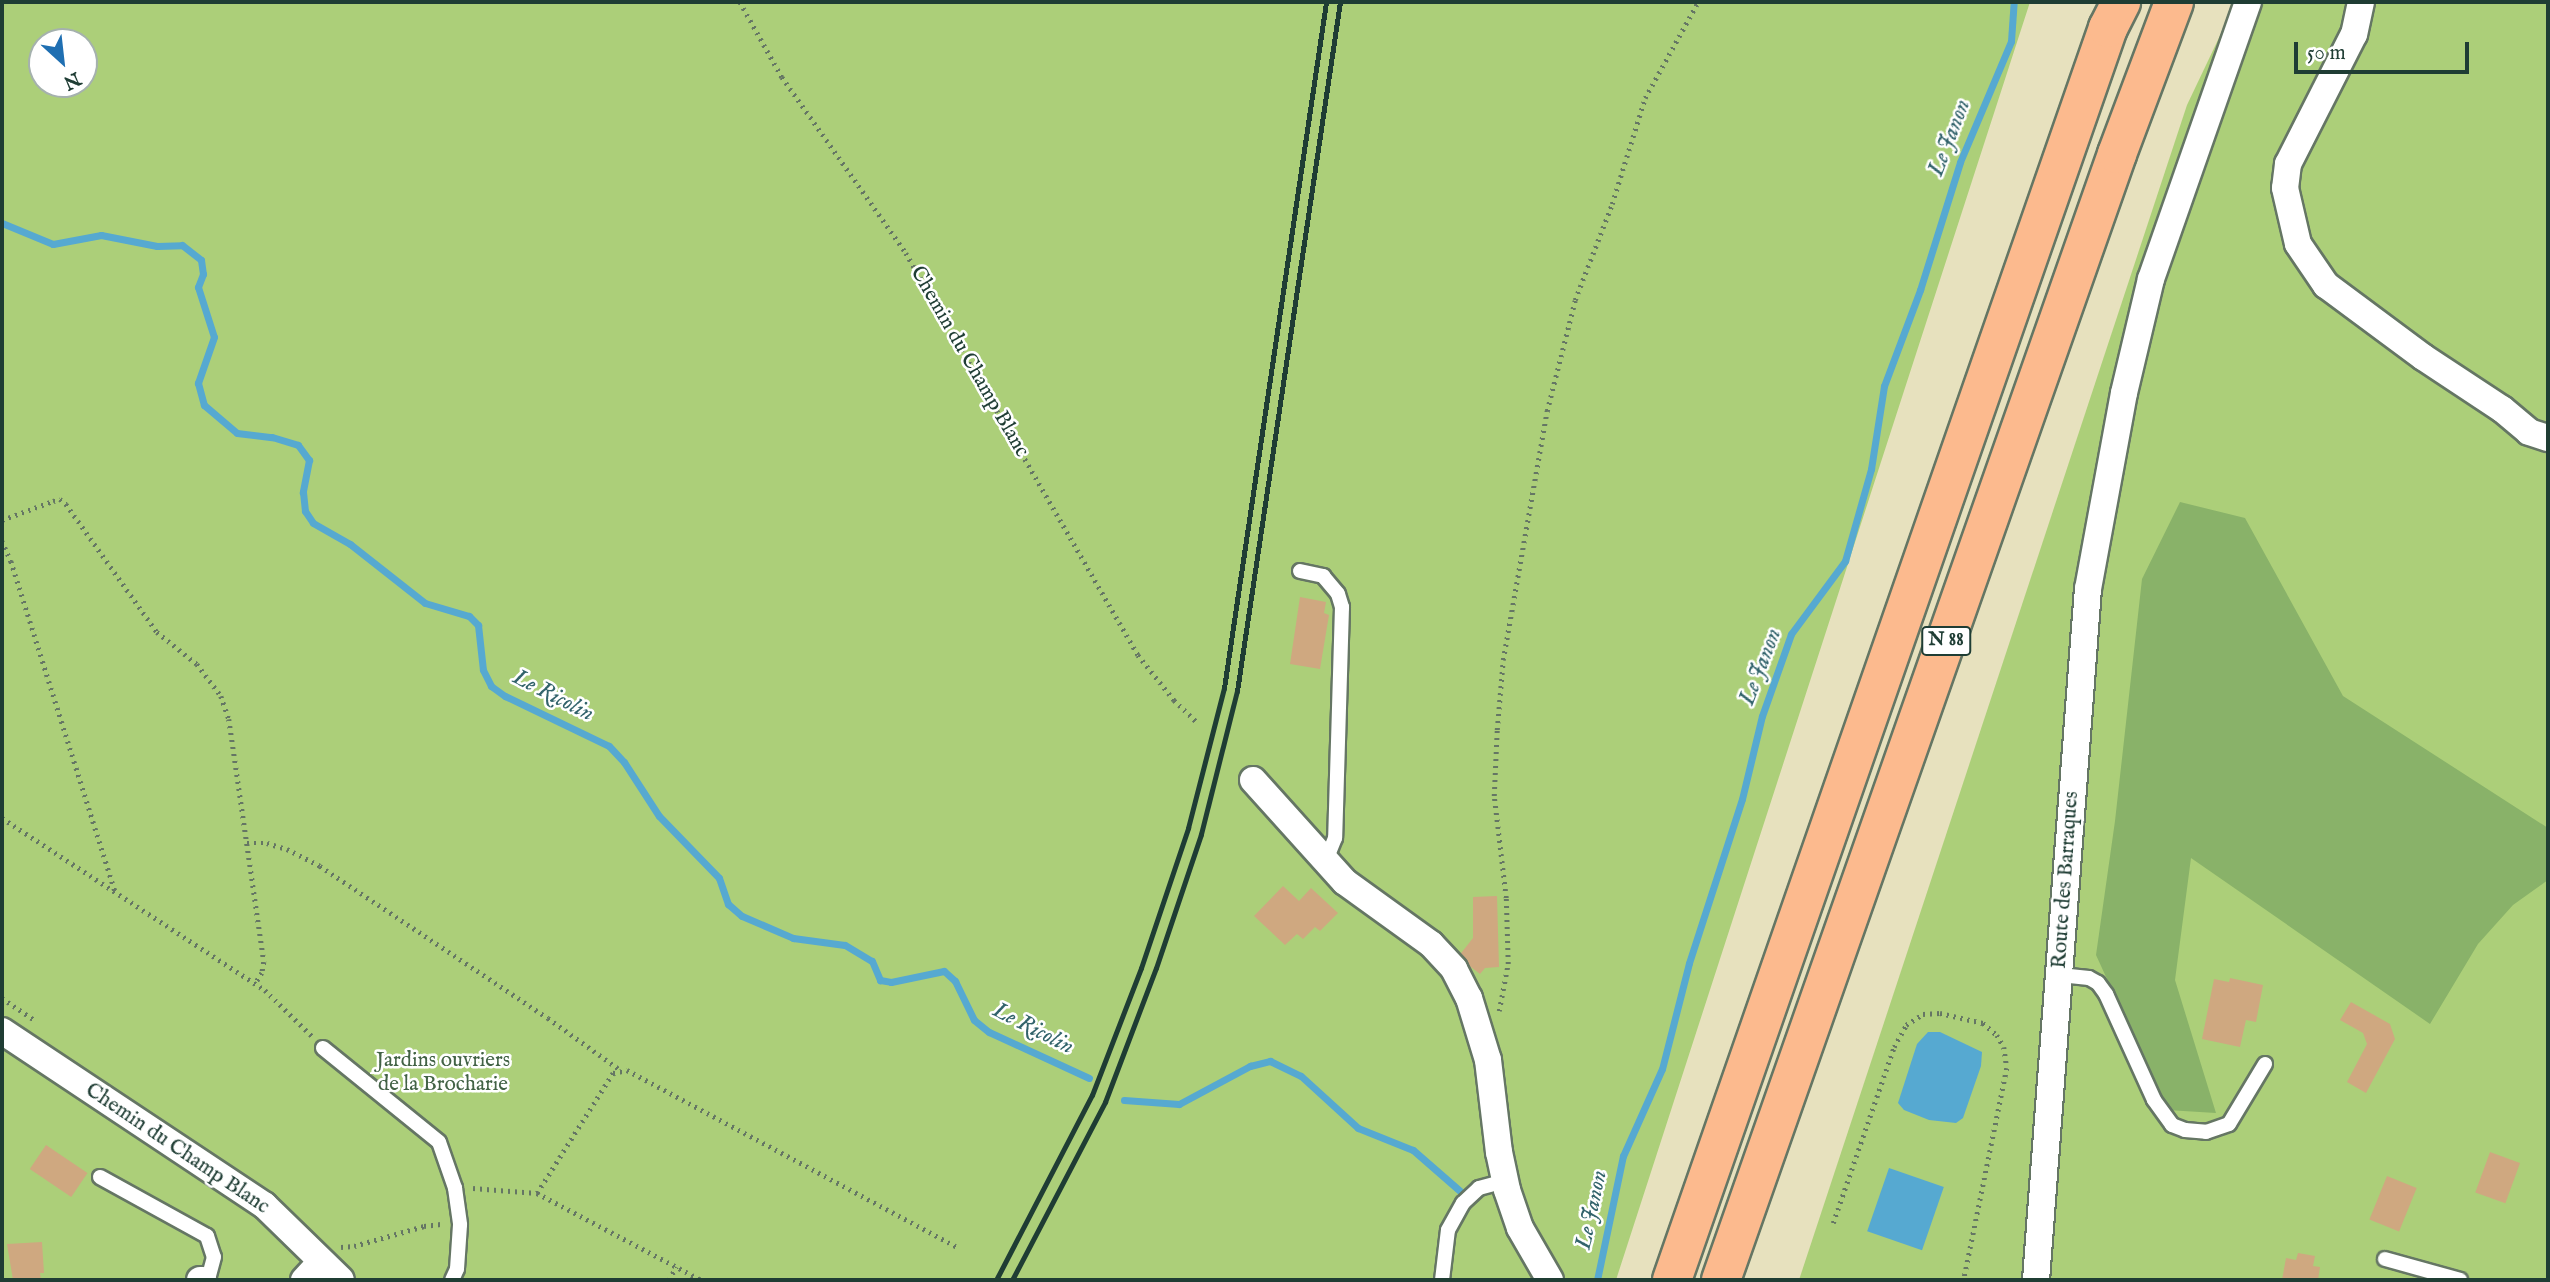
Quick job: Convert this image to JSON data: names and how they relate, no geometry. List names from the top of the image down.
{
  "streets": {
    "highway": ["N 88"],
    "street": ["Chemin du Champ Blanc", "Route des Barraques"]
  },
  "water": ["Le Janon", "Le Ricolin"],
  "parks": ["Jardins ouvriers de la Brocharie"],
  "scale_bar": "50 m",
  "north": "bottom right"
}
